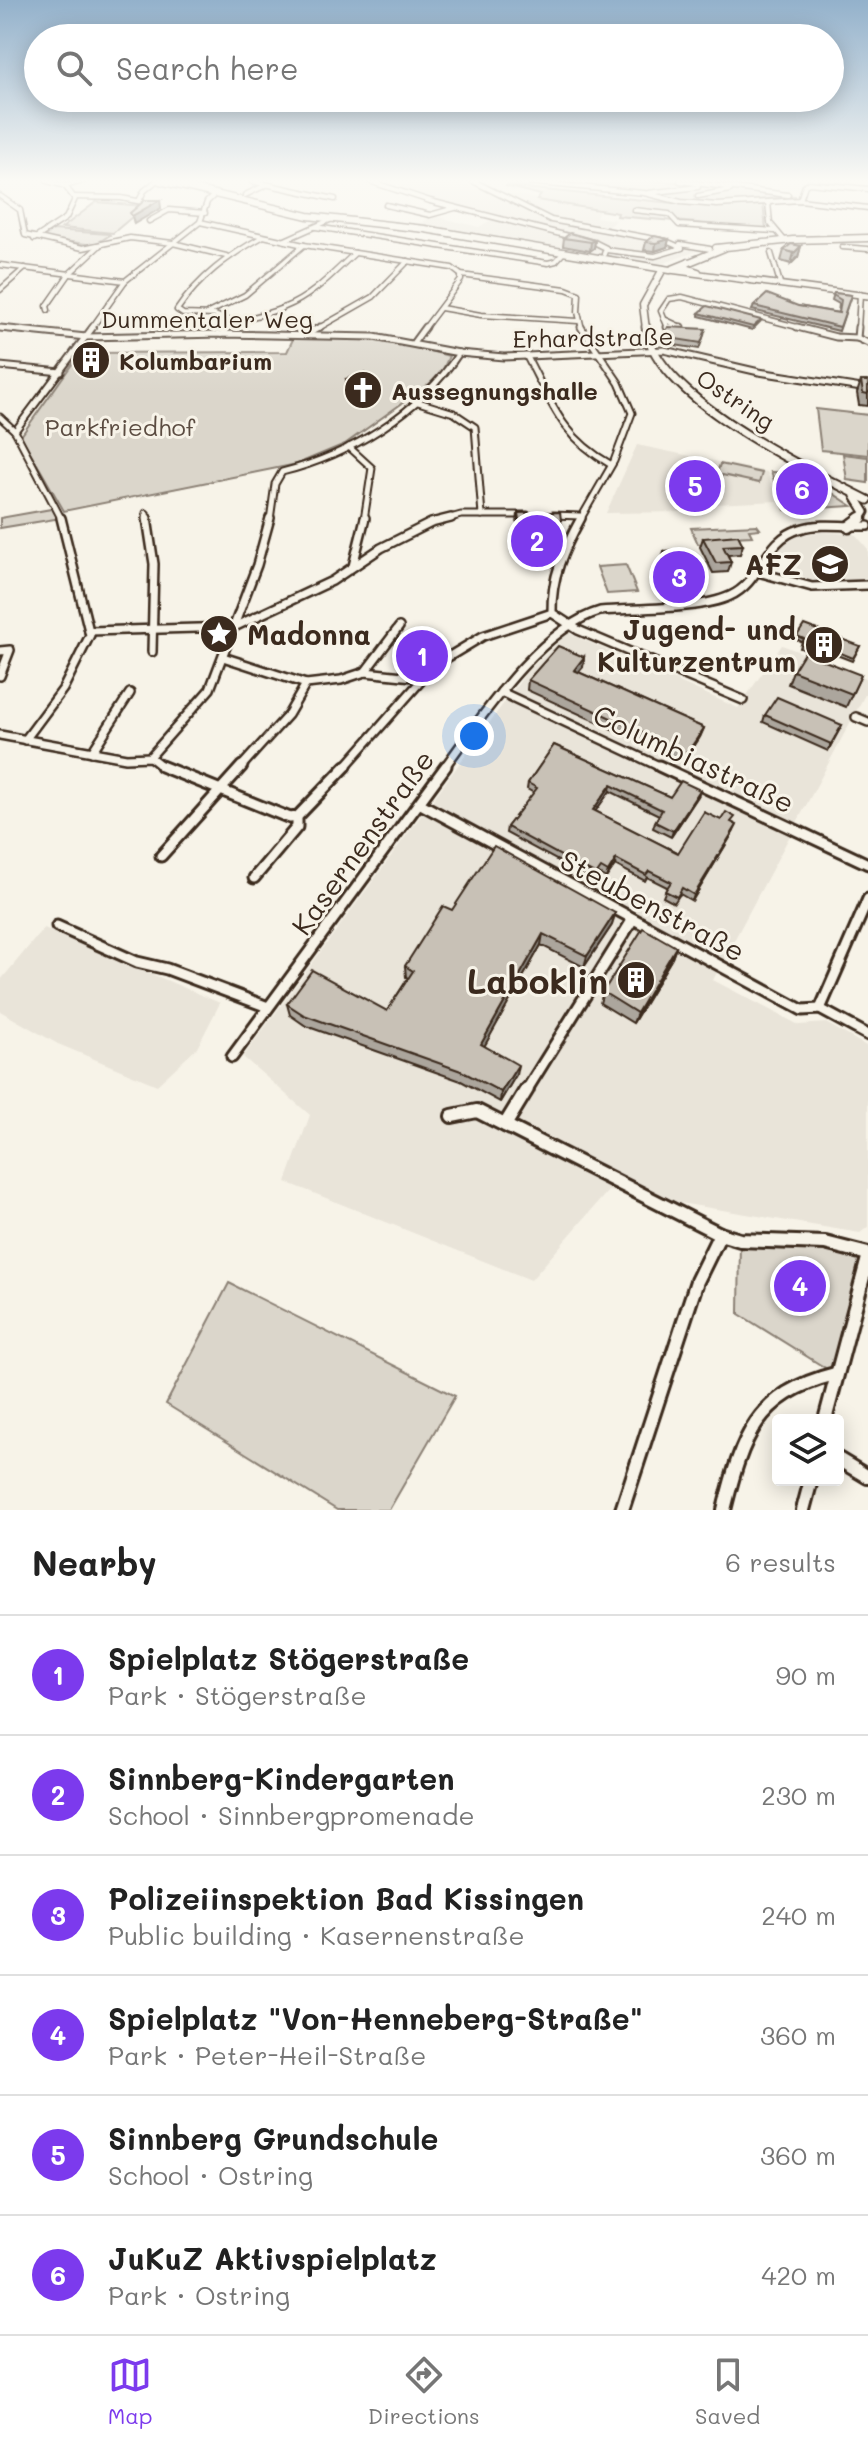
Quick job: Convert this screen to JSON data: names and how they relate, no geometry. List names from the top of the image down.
{
  "streets": {
    "main road": ["Ostring"],
    "street": [
      "Dummentaler Weg",
      "Erhardstraße",
      "Columbiastraße",
      "Kasernenstraße",
      "Steubenstraße"
    ]
  },
  "crossings": [
    ["Dummentaler Weg", "Erhardstraße"],
    ["Erhardstraße", "Ostring"],
    ["Columbiastraße", "Kasernenstraße"],
    ["Kasernenstraße", "Steubenstraße"]
  ],
  "parks": ["Parkfriedhof"],
  "places": {
    "building": ["Kolumbarium", "Jugend- und Kulturzentrum", "Laboklin"],
    "church": ["Aussegnungshalle"],
    "school or university": ["AFZ"],
    "place": ["Madonna"]
  },
  "page": {
    "search": "Search here",
    "pins": [
      "5",
      "6",
      "2",
      "3",
      "1",
      "4"
    ],
    "heading": ["Nearby", "6 results"],
    "list": [
      {
        "mark": "1",
        "name": "Spielplatz Stögerstraße",
        "note": "Park · Stögerstraße",
        "value": "90 m"
      },
      {
        "mark": "2",
        "name": "Sinnberg-Kindergarten",
        "note": "School · Sinnbergpromenade",
        "value": "230 m"
      },
      {
        "mark": "3",
        "name": "Polizeiinspektion Bad Kissingen",
        "note": "Public building · Kasernenstraße",
        "value": "240 m"
      },
      {
        "mark": "4",
        "name": "Spielplatz \"Von-Henneberg-Straße\"",
        "note": "Park · Peter-Heil-Straße",
        "value": "360 m"
      },
      {
        "mark": "5",
        "name": "Sinnberg Grundschule",
        "note": "School · Ostring",
        "value": "360 m"
      },
      {
        "mark": "6",
        "name": "JuKuZ Aktivspielplatz",
        "note": "Park · Ostring",
        "value": "420 m"
      }
    ],
    "nav": ["Map", "Directions", "Saved"]
  }
}
